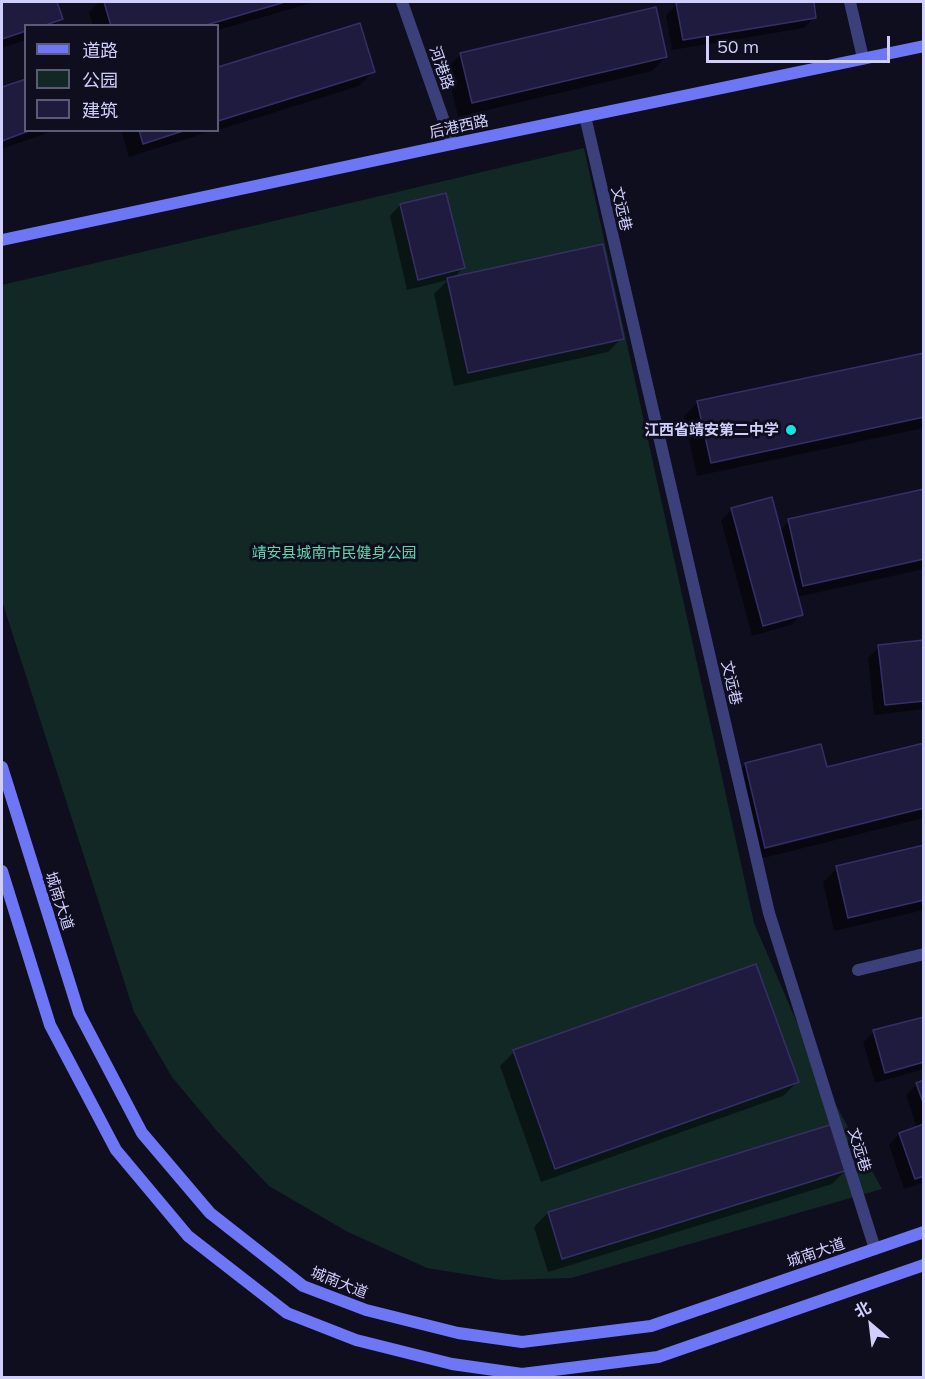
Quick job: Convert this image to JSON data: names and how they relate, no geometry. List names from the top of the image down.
{
  "streets": {
    "main road": ["后港西路", "城南大道"],
    "street": ["河港路", "文远巷"]
  },
  "crossings": [
    ["河港路", "后港西路"],
    ["后港西路", "文远巷"],
    ["文远巷", "城南大道"]
  ],
  "parks": ["靖安县城南市民健身公园"],
  "places": ["江西省靖安第二中学"],
  "legend": ["道路", "公园", "建筑"],
  "scale_bar": "50 m",
  "north": "top left"
}
